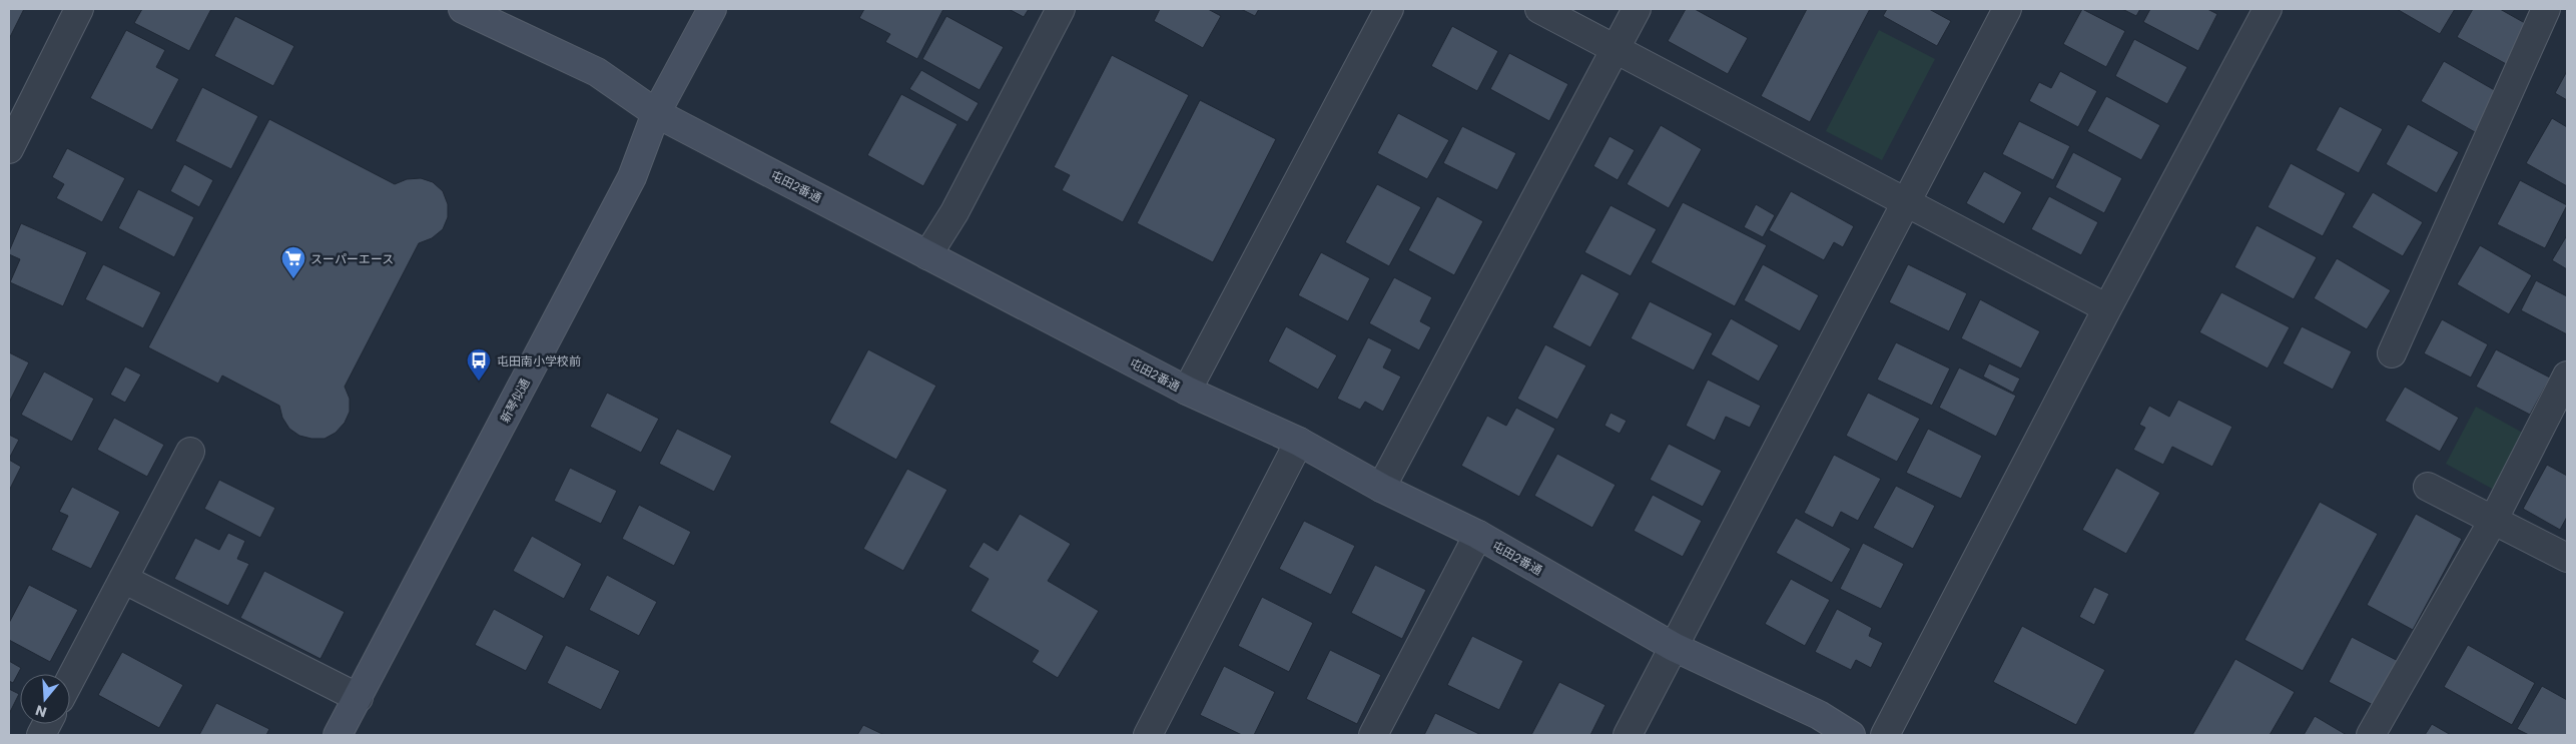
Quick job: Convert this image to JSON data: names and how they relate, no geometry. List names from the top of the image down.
{
  "streets": {
    "street": ["屯田2番通", "新琴似通"]
  },
  "crossings": [
    ["屯田2番通", "新琴似通"]
  ],
  "places": {
    "supermarket": ["スーパーエース"],
    "bus stop": ["屯田南小学校前"]
  },
  "north": "bottom"
}
